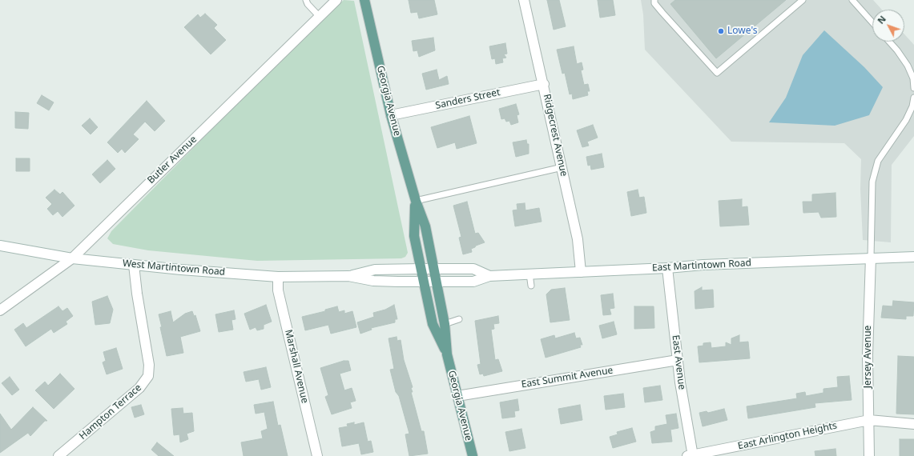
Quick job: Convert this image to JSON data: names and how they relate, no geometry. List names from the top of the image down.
{
  "streets": {
    "main road": ["Georgia Avenue"],
    "street": [
      "Sanders Street",
      "Ridgecrest Avenue",
      "Butler Avenue",
      "East Martintown Road",
      "West Martintown Road",
      "Jersey Avenue",
      "East Avenue",
      "Marshall Avenue",
      "East Summit Avenue",
      "Hampton Terrace",
      "East Arlington Heights"
    ]
  },
  "crossings": [
    ["Sanders Street", "Georgia Avenue"],
    ["Sanders Street", "Ridgecrest Avenue"],
    ["Georgia Avenue", "East Martintown Road"],
    ["Georgia Avenue", "West Martintown Road"],
    ["Georgia Avenue", "East Summit Avenue"],
    ["Ridgecrest Avenue", "East Martintown Road"],
    ["Butler Avenue", "West Martintown Road"],
    ["East Martintown Road", "West Martintown Road"],
    ["East Martintown Road", "Jersey Avenue"],
    ["East Martintown Road", "East Avenue"],
    ["West Martintown Road", "Marshall Avenue"],
    ["West Martintown Road", "Hampton Terrace"],
    ["Jersey Avenue", "East Arlington Heights"],
    ["East Avenue", "East Summit Avenue"],
    ["East Avenue", "East Arlington Heights"]
  ],
  "places": ["Lowe's"],
  "north": "top left"
}
